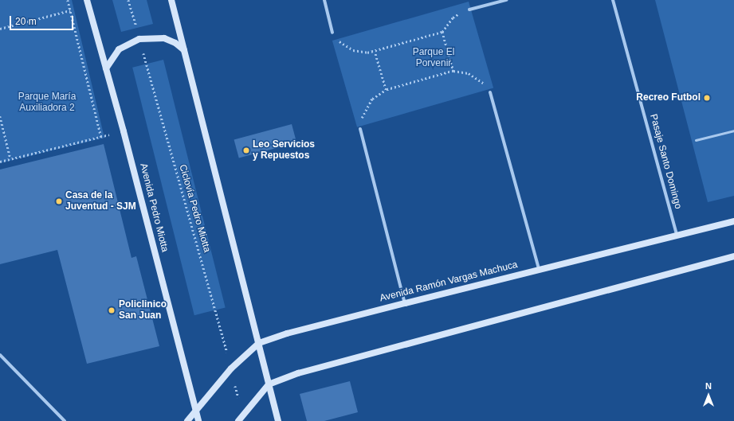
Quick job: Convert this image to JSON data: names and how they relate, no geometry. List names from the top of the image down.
{
  "streets": {
    "main road": ["Avenida Pedro Miotta", "Avenida Ramón Vargas Machuca"],
    "street": ["Pasaje Santo Domingo"],
    "path": ["Ciclovía Pedro Miotta"]
  },
  "crossings": [
    ["Pasaje Santo Domingo", "Avenida Ramón Vargas Machuca"],
    ["Avenida Pedro Miotta", "Avenida Ramón Vargas Machuca"],
    ["Ciclovía Pedro Miotta", "Avenida Ramón Vargas Machuca"]
  ],
  "parks": ["Parque El Porvenir", "Parque María Auxiliadora 2"],
  "places": [
    "Recreo Futbol",
    "Leo Servicios y Repuestos",
    "Casa de la Juventud - SJM",
    "Policlinico San Juan"
  ],
  "scale_bar": "20 m",
  "north": "top"
}
